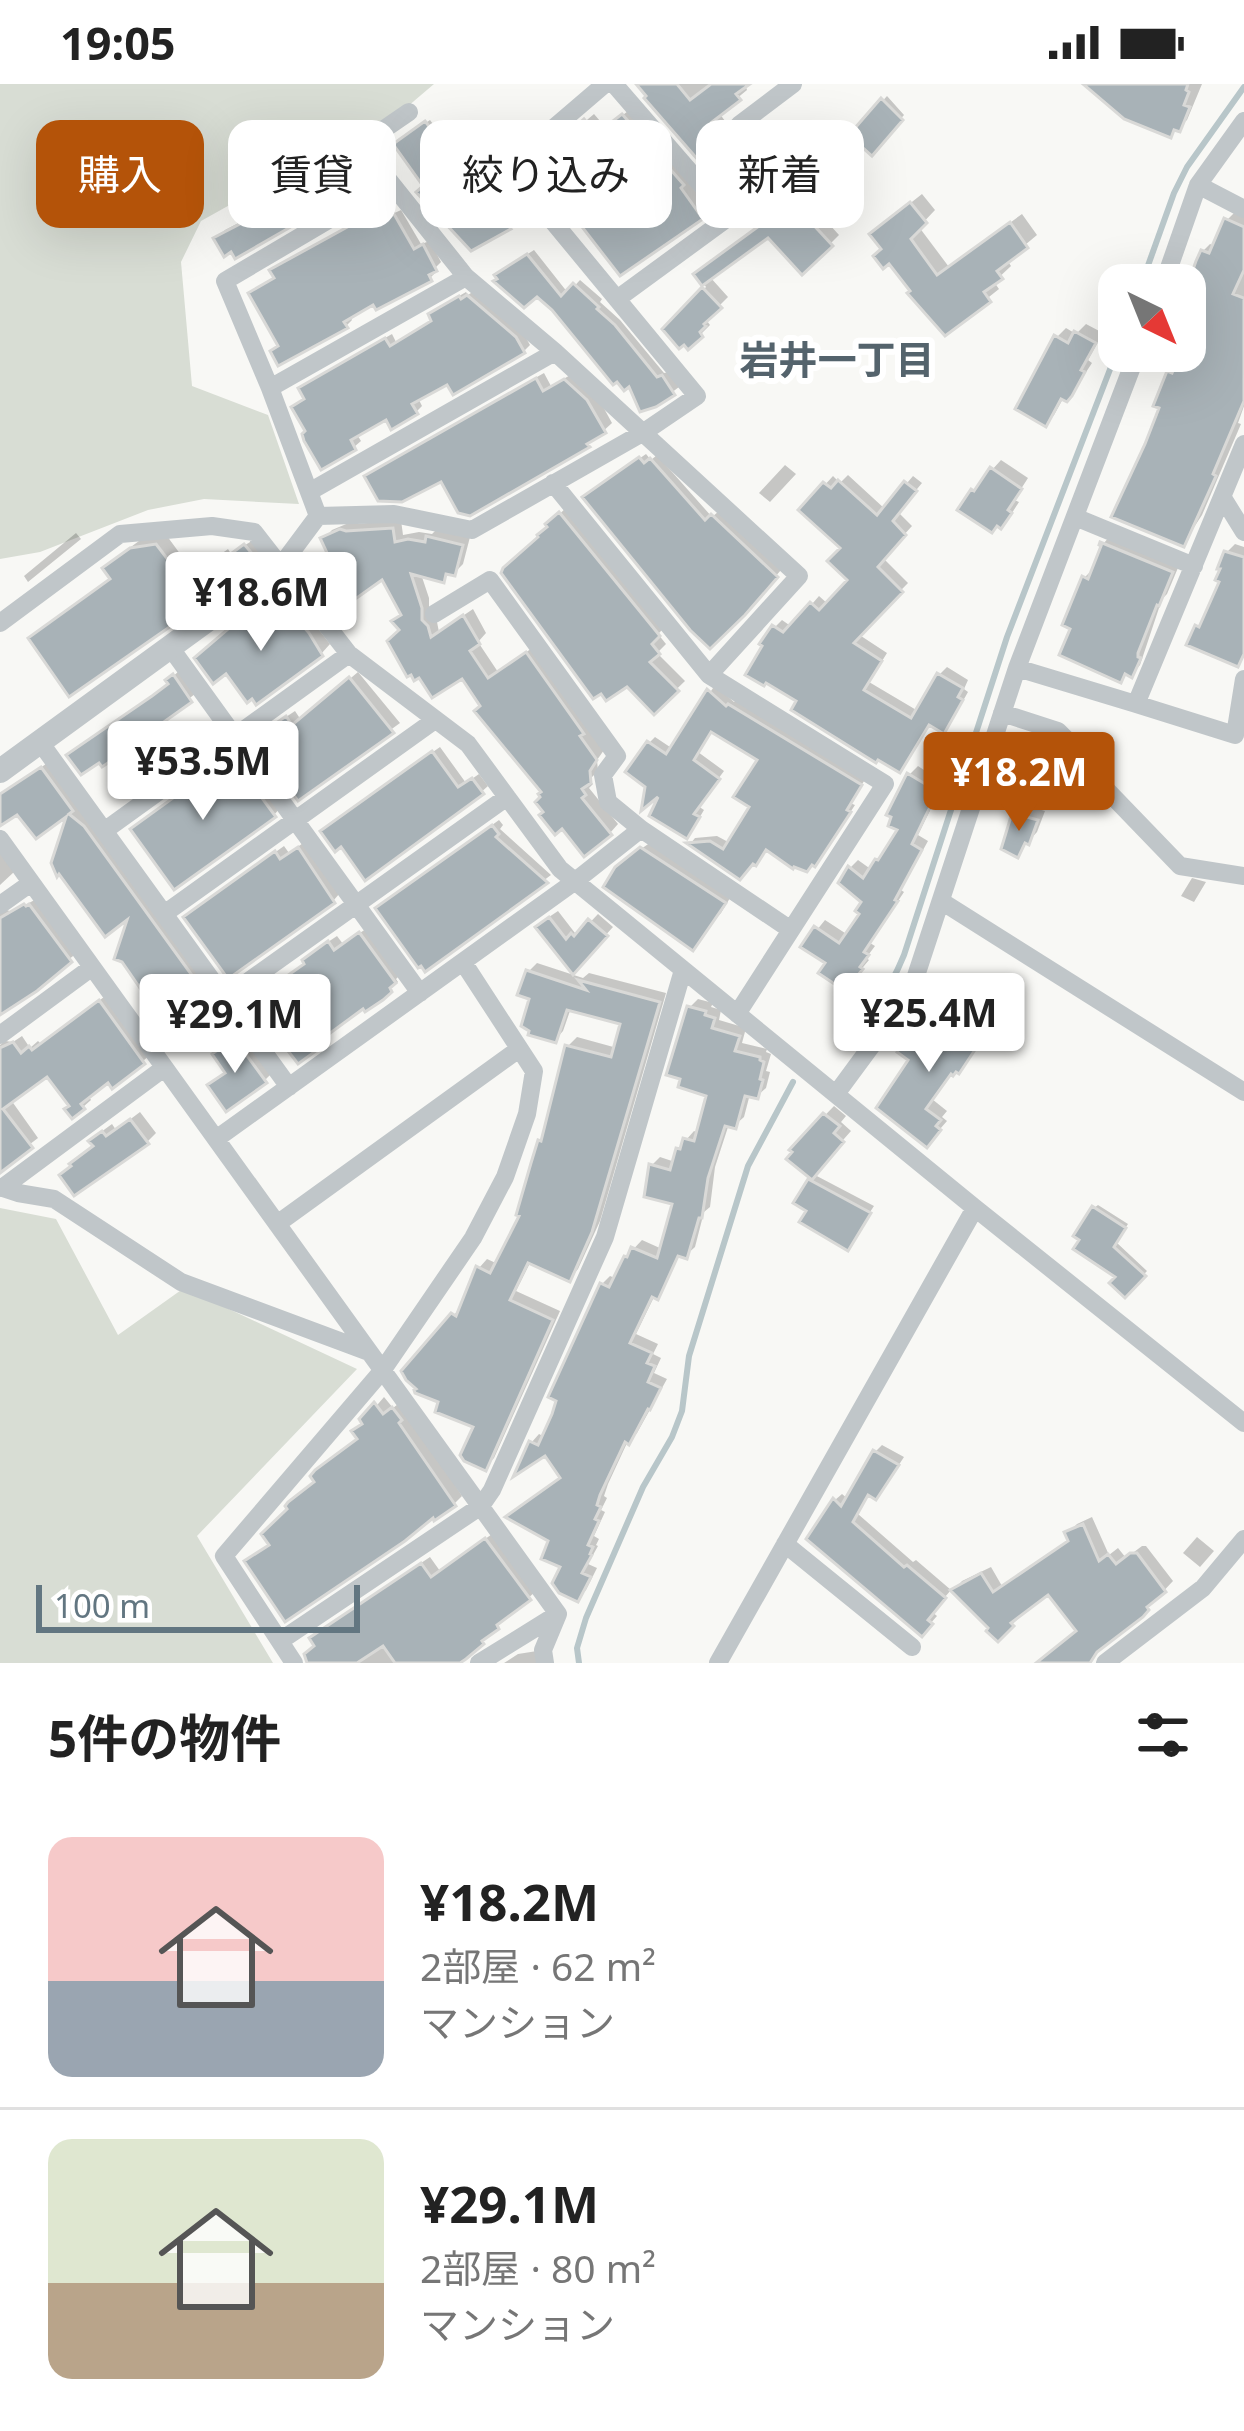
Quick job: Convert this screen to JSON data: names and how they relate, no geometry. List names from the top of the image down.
{
  "districts": ["岩井一丁目"],
  "scale_bar": "100 m",
  "north": "bottom right",
  "page": {
    "status": "19:05",
    "chip": [
      "購入",
      "賃貸",
      "絞り込み",
      "新着"
    ],
    "price": [
      "¥18.6M",
      "¥53.5M",
      "¥18.2M",
      "¥25.4M",
      "¥29.1M"
    ],
    "scale": "100 m",
    "heading": "5件の物件",
    "list": [
      {
        "name": "¥18.2M",
        "note": "2部屋 · 62 m² · マンション"
      },
      {
        "name": "¥29.1M",
        "note": "2部屋 · 80 m² · マンション"
      }
    ]
  }
}
